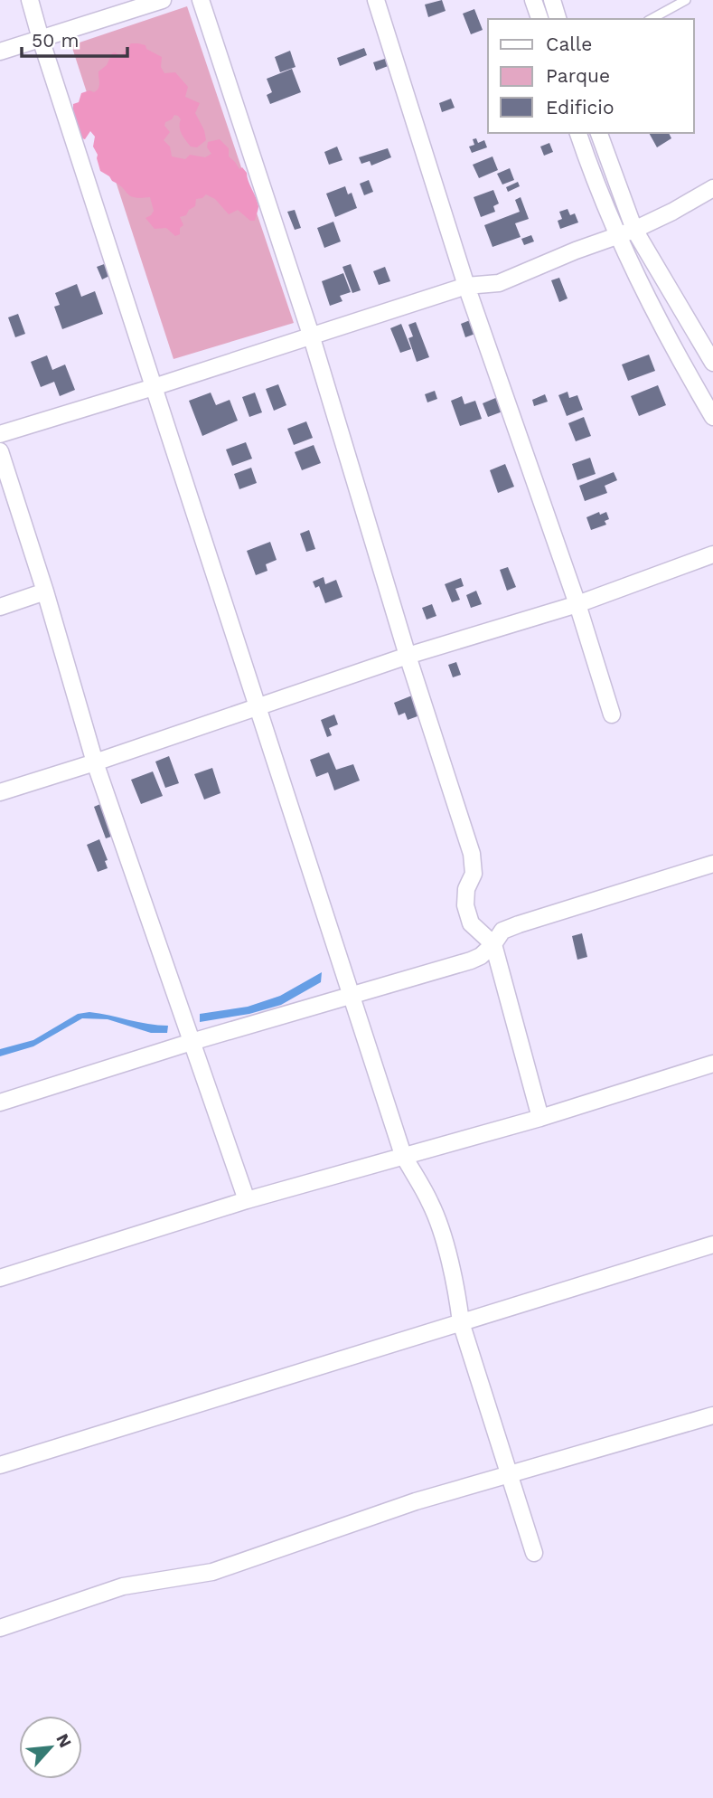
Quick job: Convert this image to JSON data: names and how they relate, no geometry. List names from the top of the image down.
{
  "legend": ["Calle", "Parque", "Edificio"],
  "scale_bar": "50 m",
  "north": "top right"
}
